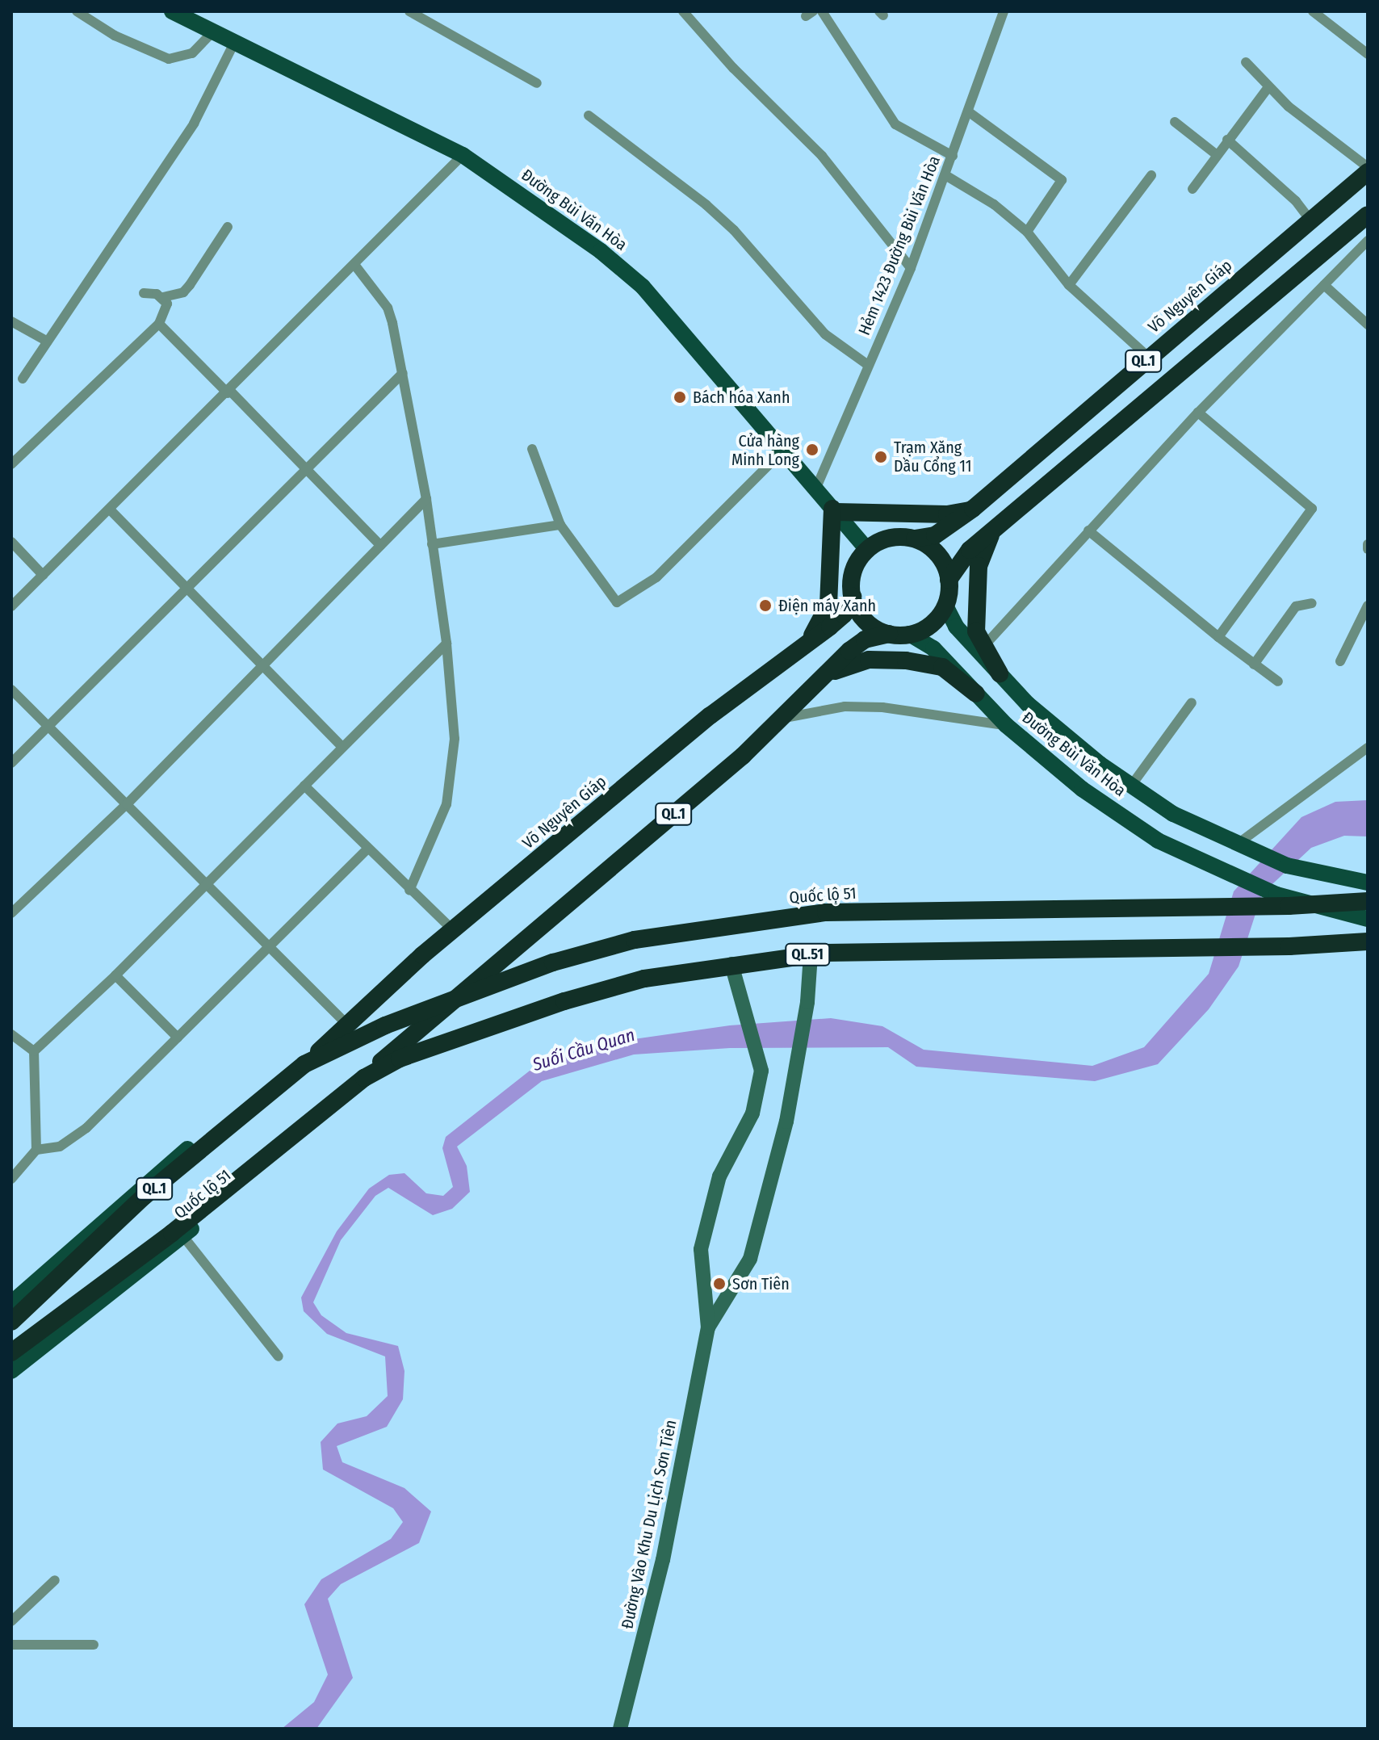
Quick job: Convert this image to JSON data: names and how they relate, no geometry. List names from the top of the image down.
{
  "streets": {
    "highway": [
      "Võ Nguyên Giáp",
      "QL.1",
      "Quốc lộ 51",
      "QL.51"
    ],
    "main road": ["Đường Bùi Văn Hòa"],
    "street": ["Hẻm 1423 Đường Bùi Văn Hòa", "Đường Vào Khu Du Lịch Sơn Tiên"]
  },
  "crossings": [
    ["Đường Bùi Văn Hòa", "Hẻm 1423 Đường Bùi Văn Hòa"],
    ["Đường Bùi Văn Hòa", "Võ Nguyên Giáp"],
    ["Đường Bùi Văn Hòa", "QL.1"],
    ["Đường Bùi Văn Hòa", "Quốc lộ 51"],
    ["Võ Nguyên Giáp", "QL.1"],
    ["Võ Nguyên Giáp", "Quốc lộ 51"],
    ["QL.1", "Quốc lộ 51"],
    ["Quốc lộ 51", "Đường Vào Khu Du Lịch Sơn Tiên"]
  ],
  "water": ["Suối Cầu Quan"],
  "places": [
    "Bách hóa Xanh",
    "Cửa hàng Minh Long",
    "Trạm Xăng Dầu Cổng 11",
    "Điện máy Xanh",
    "Sơn Tiên"
  ]
}
